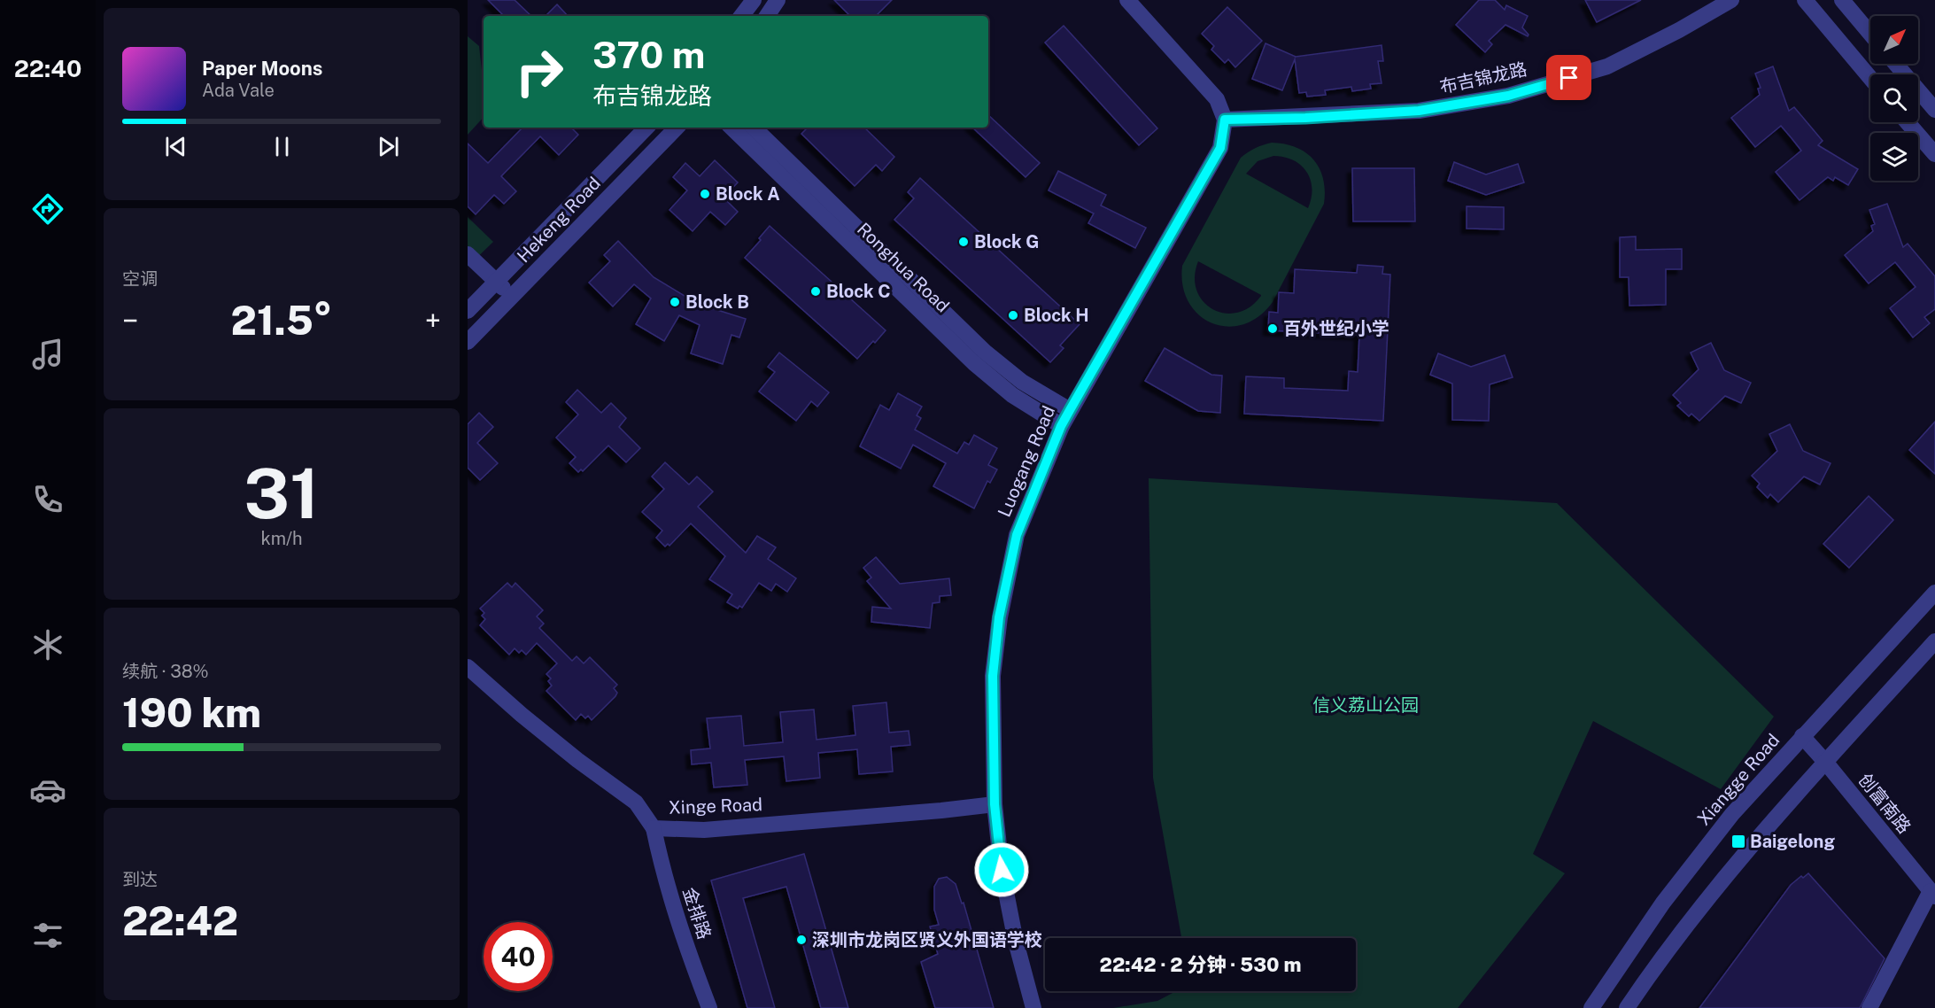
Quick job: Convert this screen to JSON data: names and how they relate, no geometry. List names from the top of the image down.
{
  "streets": {
    "street": [
      "布吉锦龙路",
      "Hekeng Road",
      "Ronghua Road",
      "Luogang Road",
      "Xiangge Road",
      "创富南路",
      "Xinge Road",
      "金排路"
    ]
  },
  "crossings": [
    ["布吉锦龙路", "Luogang Road"],
    ["Ronghua Road", "Luogang Road"],
    ["Luogang Road", "Xinge Road"],
    ["Xiangge Road", "创富南路"],
    ["Xinge Road", "金排路"]
  ],
  "parks": ["信义荔山公园"],
  "places": {
    "other": [
      "Block A",
      "Block G",
      "Block C",
      "Block B",
      "Block H",
      "百外世纪小学",
      "深圳市龙岗区贤义外国语学校"
    ],
    "transit": ["Baigelong"]
  },
  "north": "top right",
  "page": {
    "tabs": "22:40",
    "turn": ["370 m", "布吉锦龙路"],
    "song": ["Paper Moons", "Ada Vale"],
    "tile": [
      "空调",
      ["31", "km/h"],
      ["续航 · 38%", "190 km"],
      ["到达", "22:42"]
    ],
    "heat": ["−", "21.5°", "+"],
    "limit": "40",
    "trip": "22:42 · 2 分钟 · 530 m"
  }
}
